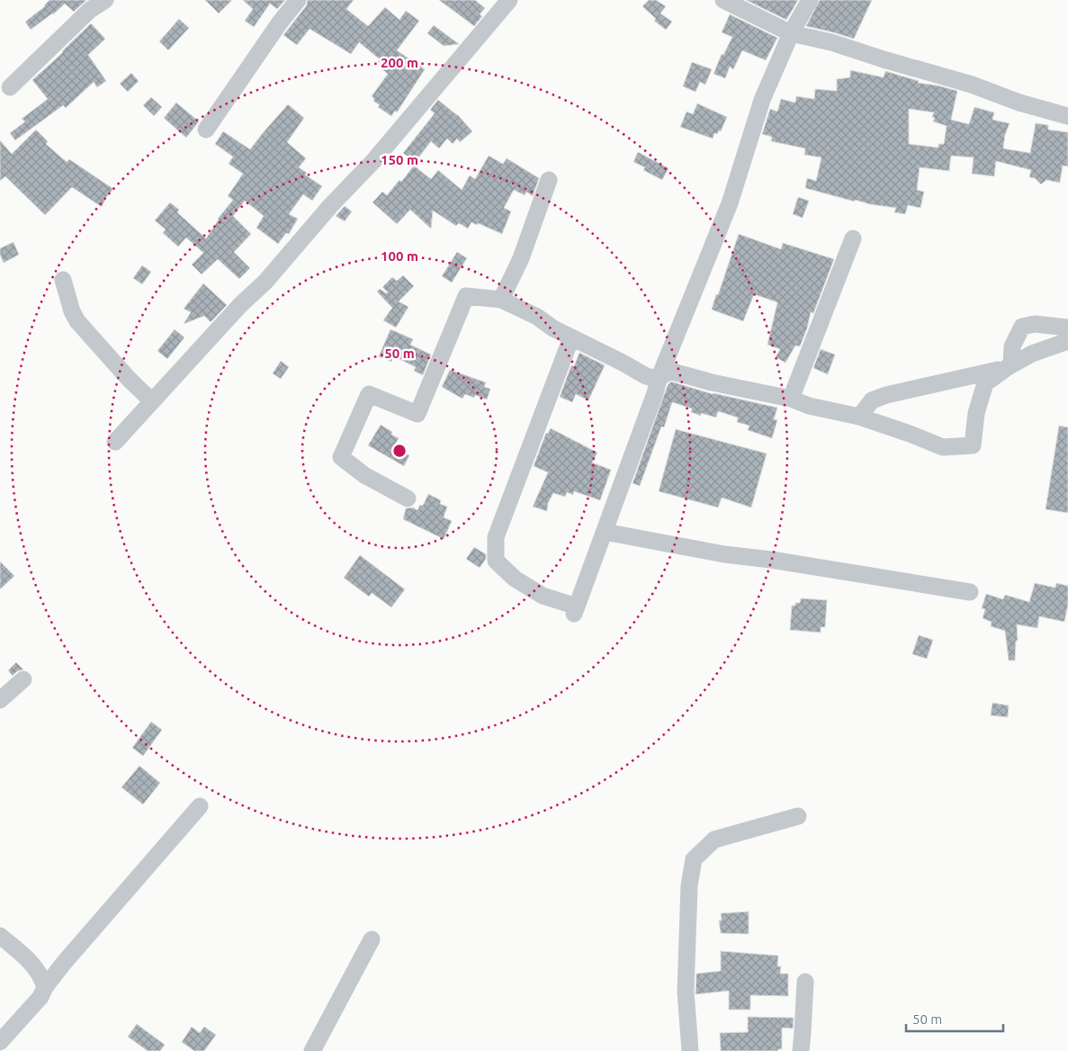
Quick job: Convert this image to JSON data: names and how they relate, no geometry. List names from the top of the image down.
{
  "scale_bar": "50 m",
  "rings": [
    "200 m",
    "150 m",
    "100 m",
    "50 m"
  ]
}
